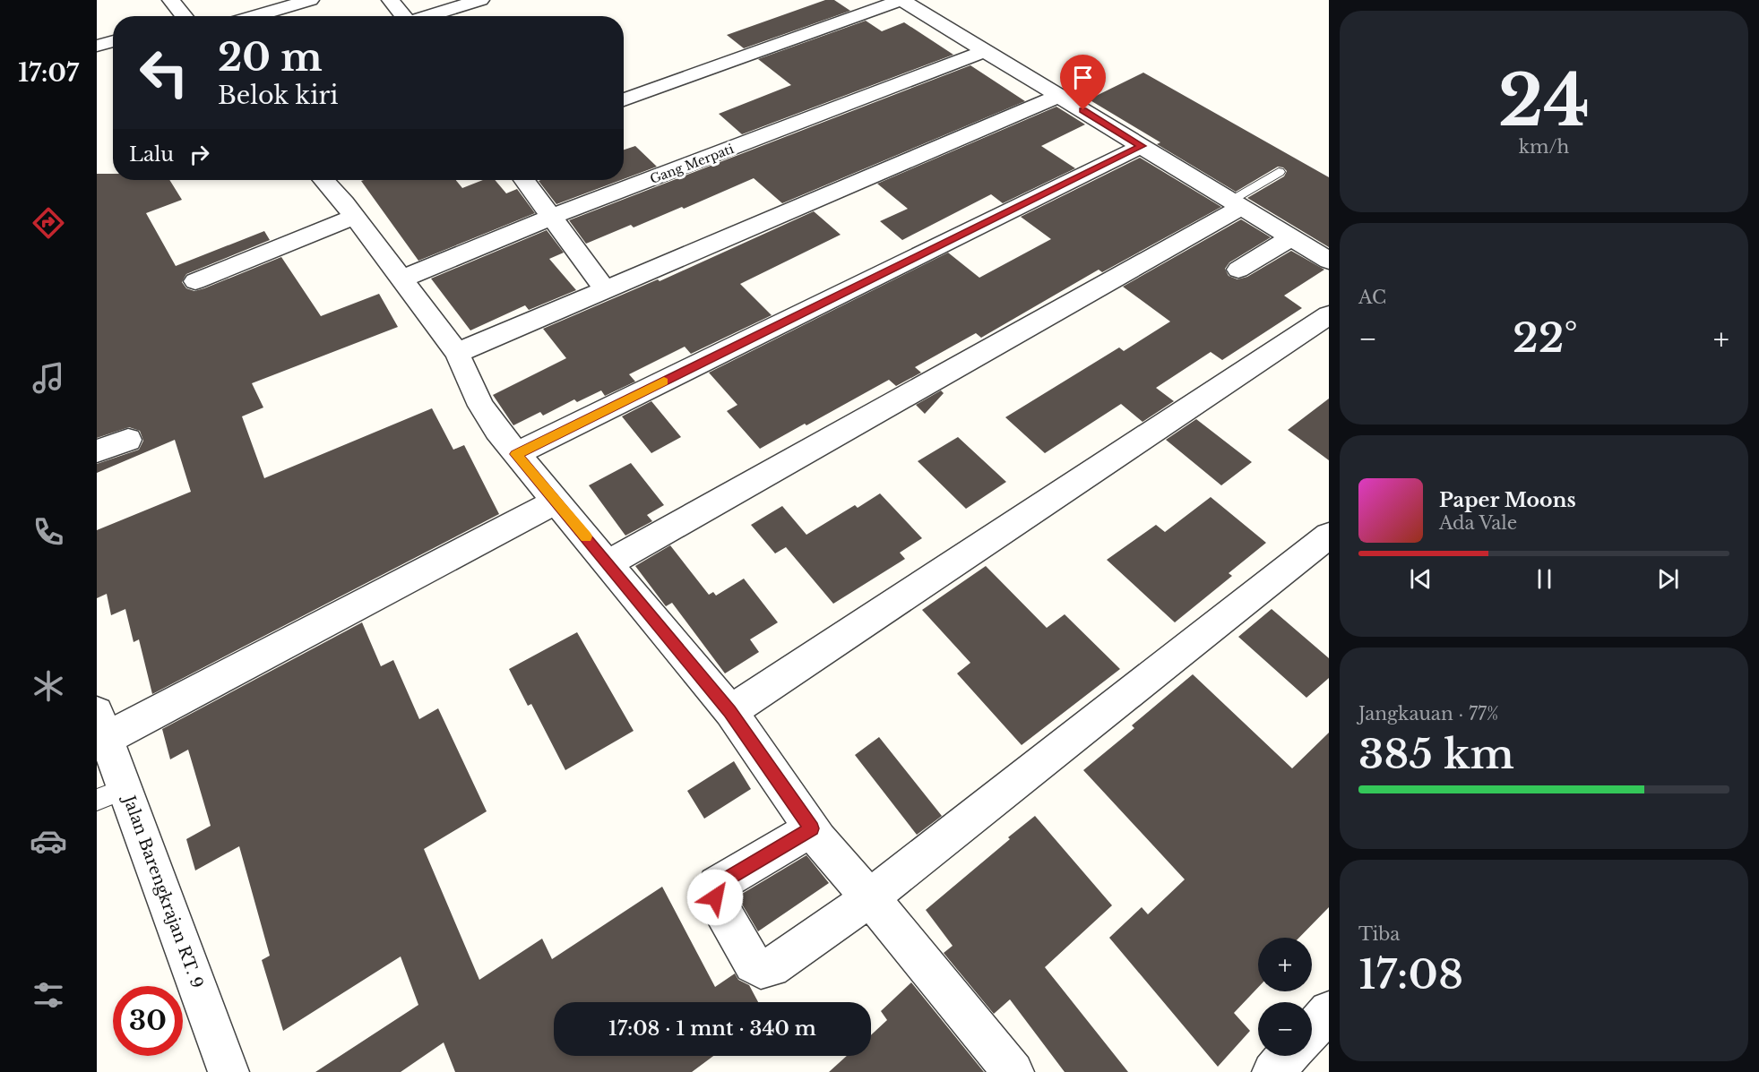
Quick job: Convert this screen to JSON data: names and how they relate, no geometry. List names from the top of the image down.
{
  "streets": {
    "street": ["Gang Merpati", "Jalan Barengkrajan RT. 9"]
  },
  "page": {
    "tabs": "17:07",
    "tile": [
      ["24", "km/h"],
      "AC",
      ["Jangkauan · 77%", "385 km"],
      ["Tiba", "17:08"]
    ],
    "turn": ["20 m", "Belok kiri"],
    "then": "Lalu",
    "heat": ["−", "22°", "+"],
    "song": ["Paper Moons", "Ada Vale"],
    "map_buttons": ["+", "−"],
    "limit": "30",
    "trip": "17:08 · 1 mnt · 340 m"
  }
}
